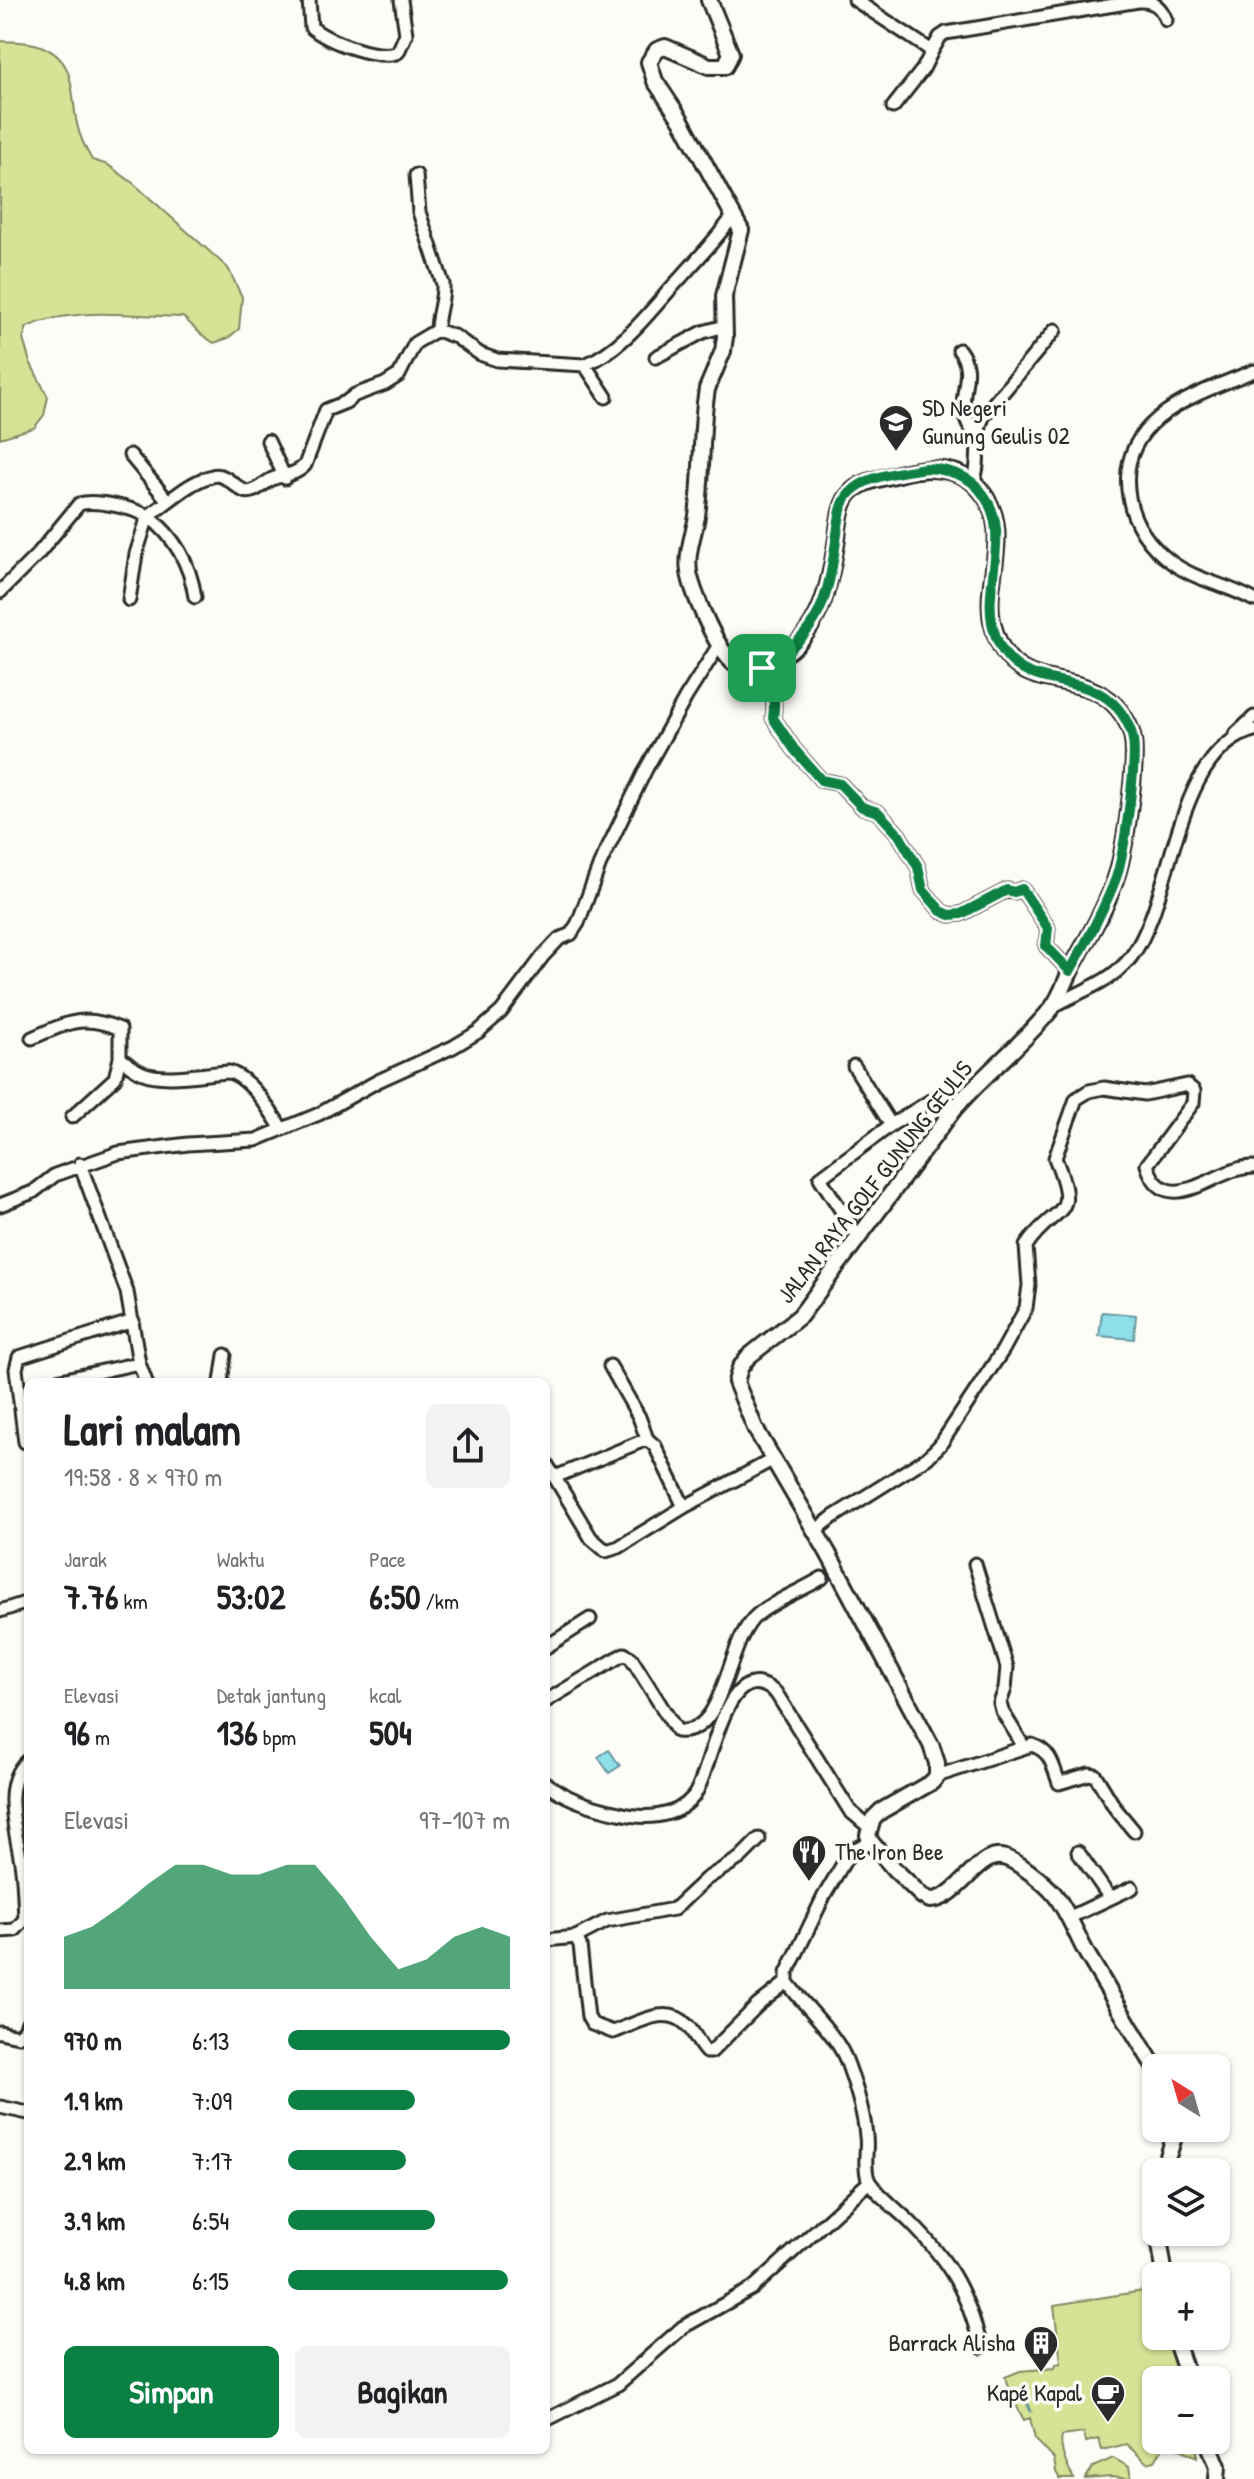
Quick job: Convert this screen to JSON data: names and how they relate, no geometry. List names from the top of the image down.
{
  "streets": {
    "main road": ["JALAN RAYA GOLF GUNUNG GEULIS"]
  },
  "places": {
    "school or university": ["SD Negeri Gunung Geulis 02"],
    "restaurant": ["The Iron Bee"],
    "building": ["Barrack Alisha"],
    "cafe": ["Kapé Kapal"]
  },
  "north": "top left",
  "page": {
    "heading": ["Lari malam", "19:58 · 8 × 970 m"],
    "stats": [
      ["Jarak", "7.76 km"],
      ["Waktu", "53:02"],
      ["Pace", "6:50 /km"],
      ["Elevasi", "96 m"],
      ["Detak jantung", "136 bpm"],
      ["kcal", "504"]
    ],
    "chart": ["Elevasi", "97–107 m"],
    "list": [
      {
        "name": "970 m",
        "note": "6:13"
      },
      {
        "name": "1.9 km",
        "note": "7:09"
      },
      {
        "name": "2.9 km",
        "note": "7:17"
      },
      {
        "name": "3.9 km",
        "note": "6:54"
      },
      {
        "name": "4.8 km",
        "note": "6:15"
      }
    ],
    "map_buttons": ["+", "−"],
    "buttons": ["Simpan", "Bagikan"]
  }
}
